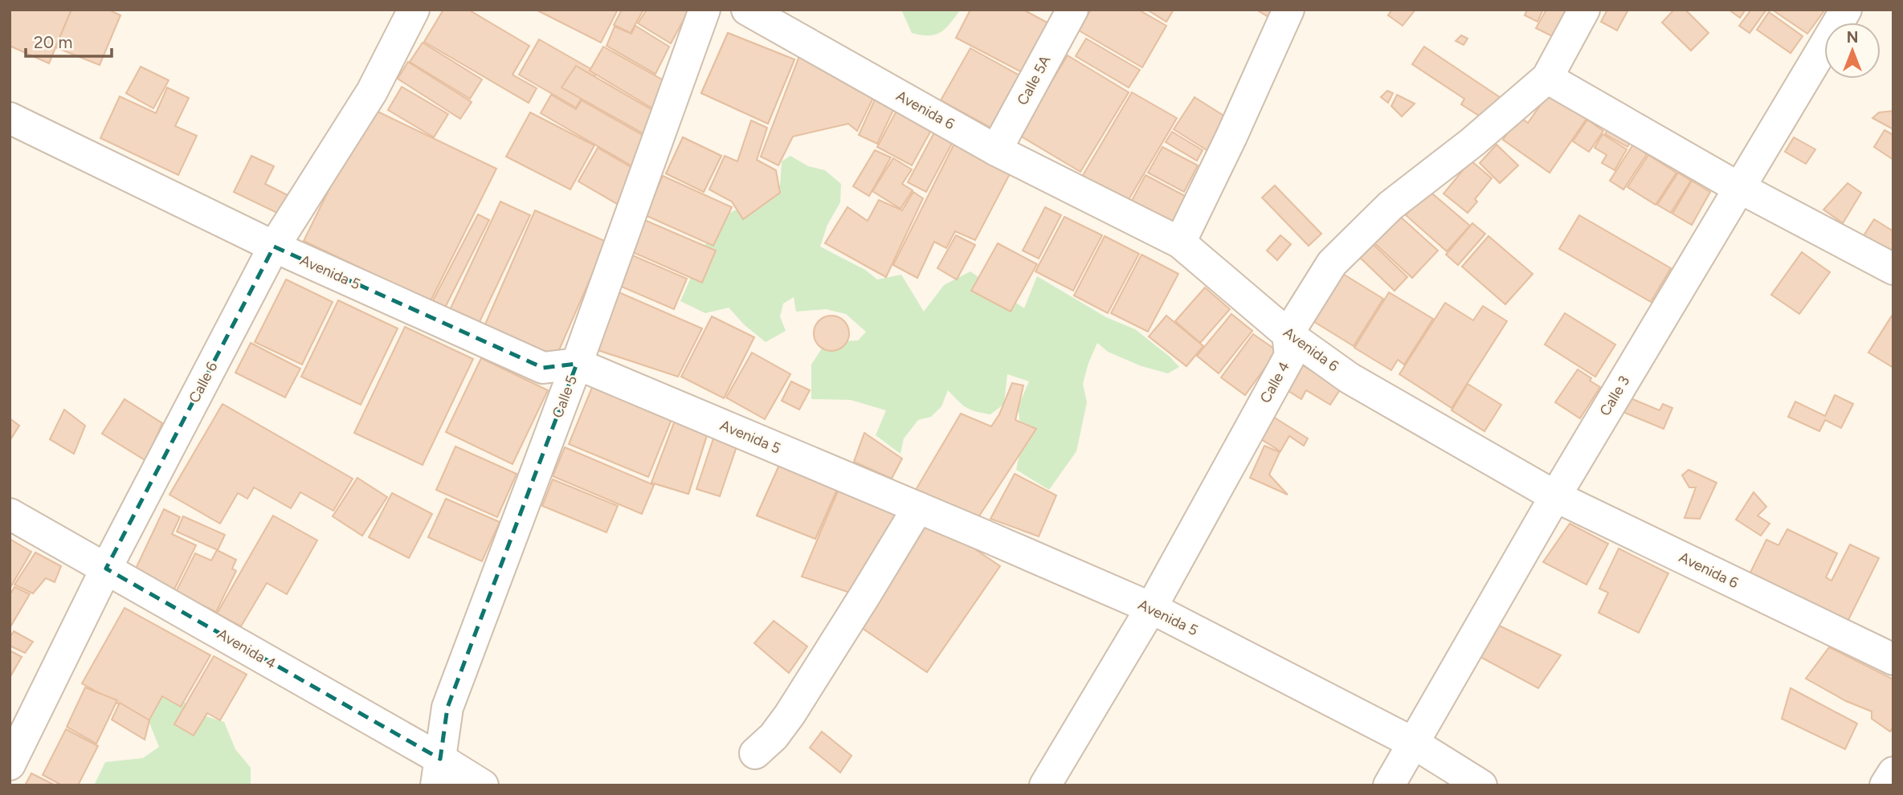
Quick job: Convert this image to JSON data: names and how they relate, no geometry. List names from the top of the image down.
{
  "streets": {
    "street": [
      "Calle 5A",
      "Avenida 6",
      "Avenida 5",
      "Calle 6",
      "Calle 4",
      "Calle 3",
      "Calle 5",
      "Avenida 4"
    ]
  },
  "crossings": [
    ["Calle 5A", "Avenida 6"],
    ["Avenida 6", "Calle 4"],
    ["Avenida 6", "Calle 3"],
    ["Avenida 5", "Calle 6"],
    ["Avenida 5", "Calle 4"],
    ["Avenida 5", "Calle 3"],
    ["Avenida 5", "Calle 5"],
    ["Calle 6", "Avenida 4"],
    ["Calle 5", "Avenida 4"]
  ],
  "scale_bar": "20 m",
  "north": "top"
}
